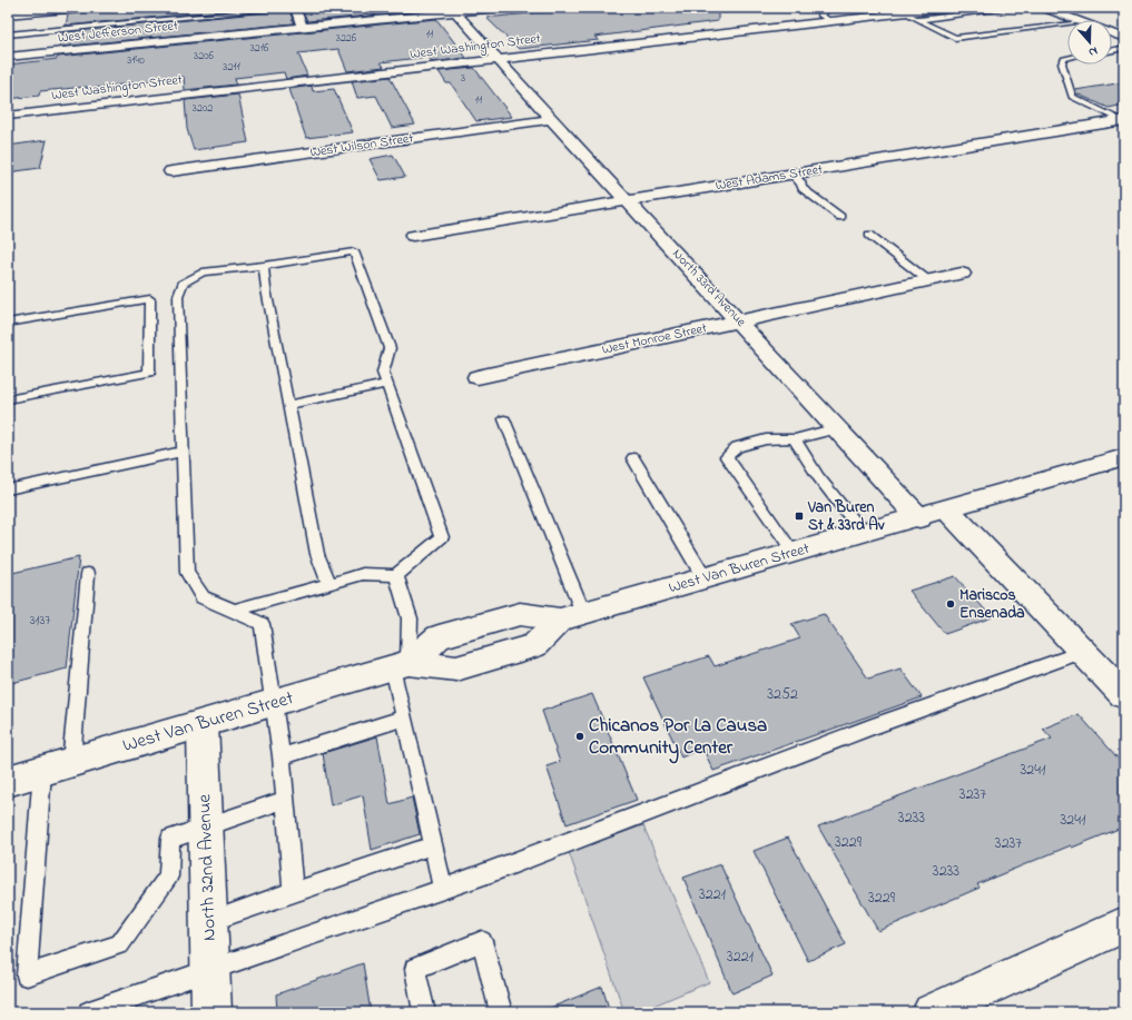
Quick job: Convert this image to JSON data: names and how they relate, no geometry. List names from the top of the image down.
{
  "streets": {
    "street": [
      "West Jefferson Street",
      "West Washington Street",
      "West Wilson Street",
      "West Adams Street",
      "North 33rd Avenue",
      "West Monroe Street",
      "West Van Buren Street",
      "North 32nd Avenue"
    ]
  },
  "crossings": [
    ["West Jefferson Street", "North 33rd Avenue"],
    ["West Washington Street", "North 33rd Avenue"],
    ["West Wilson Street", "North 33rd Avenue"],
    ["West Adams Street", "North 33rd Avenue"],
    ["North 33rd Avenue", "West Monroe Street"],
    ["North 33rd Avenue", "West Van Buren Street"],
    ["West Van Buren Street", "North 32nd Avenue"]
  ],
  "places": {
    "transit": ["Van Buren St & 33rd Av"],
    "other": ["Mariscos Ensenada", "Chicanos Por La Causa Community Center"]
  },
  "house_numbers": [
    "11",
    "3226",
    "3216",
    "3206",
    "3140",
    "3211",
    "3",
    "11",
    "3202",
    "3137",
    "3252",
    "3241",
    "3237",
    "3233",
    "3241",
    "3229",
    "3237",
    "3233",
    "3221",
    "3229",
    "3221"
  ],
  "north": "bottom"
}
